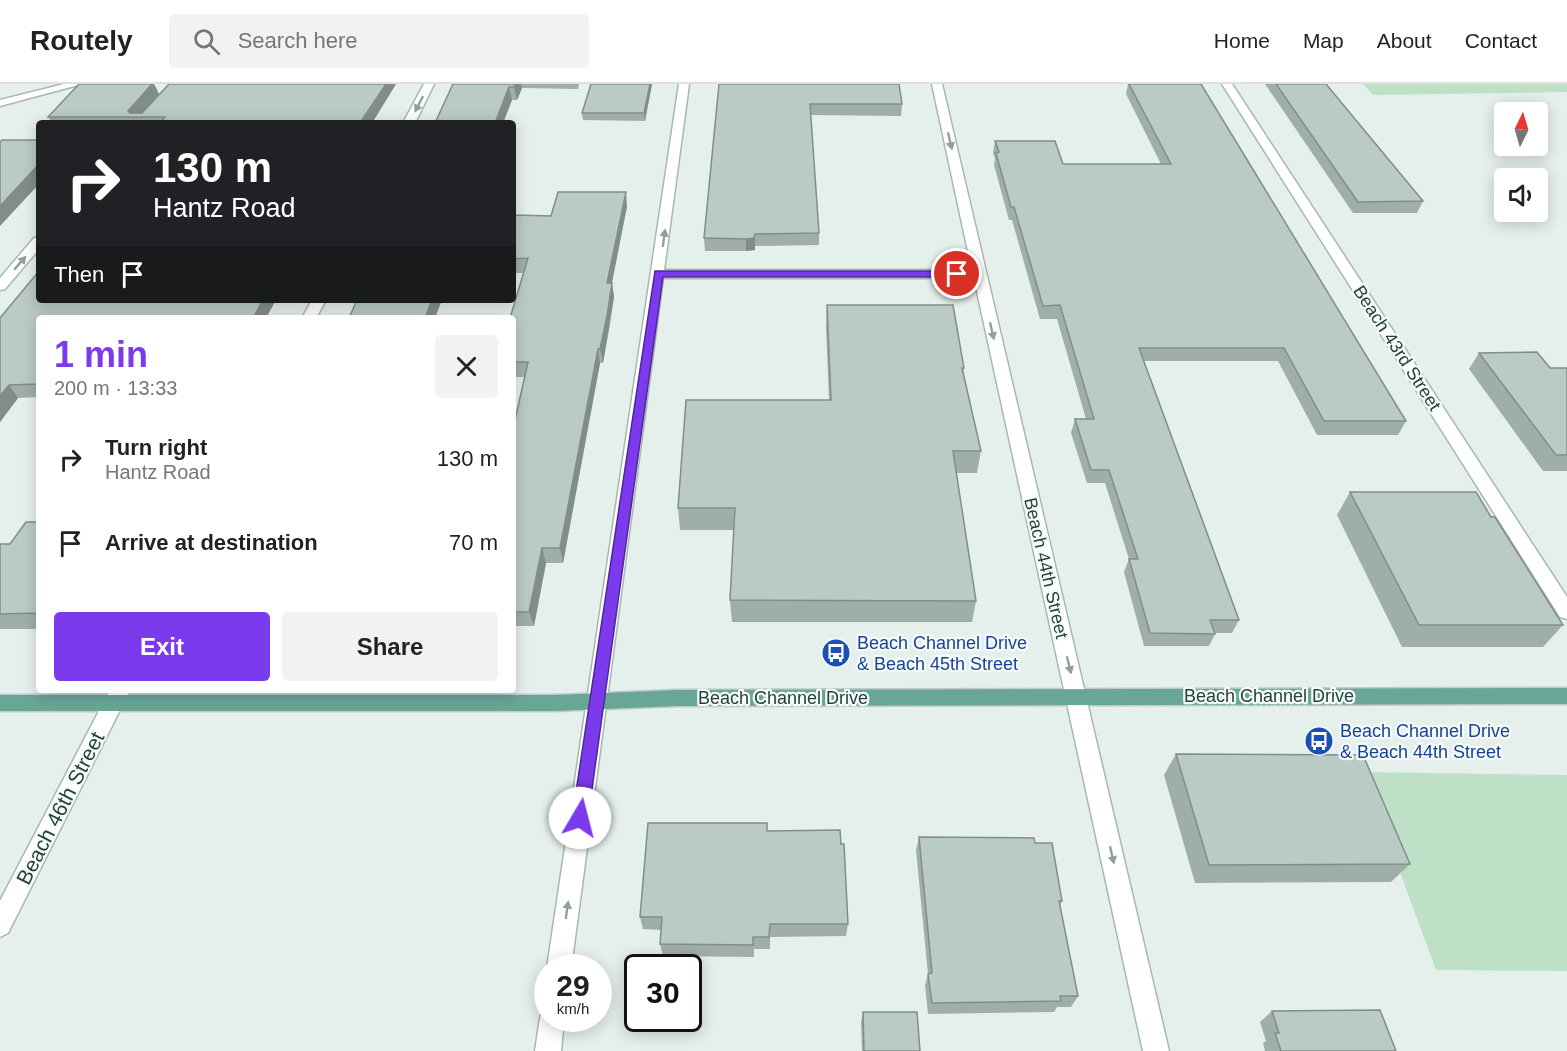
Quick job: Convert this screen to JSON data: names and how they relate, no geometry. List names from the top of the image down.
{
  "streets": {
    "main road": ["Beach Channel Drive"],
    "street": ["Beach 43rd Street", "Beach 44th Street", "Beach 46th Street"]
  },
  "crossings": [
    ["Beach 44th Street", "Beach Channel Drive"],
    ["Beach Channel Drive", "Beach 46th Street"]
  ],
  "one_way": ["Beach 44th Street"],
  "places": {
    "bus stop": ["Beach Channel Drive & Beach 45th Street", "Beach Channel Drive & Beach 44th Street"]
  },
  "north": "top",
  "page": {
    "header": "Routely",
    "search": "Search here",
    "nav": [
      "Home",
      "Map",
      "About",
      "Contact"
    ],
    "turn": ["130 m", "Hantz Road"],
    "then": "Then",
    "heading": ["1 min", "200 m · 13:33"],
    "list": [
      {
        "name": "Turn right",
        "note": "Hantz Road",
        "value": "130 m"
      },
      {
        "name": "Arrive at destination",
        "value": "70 m"
      }
    ],
    "buttons": ["Exit", "Share"],
    "speed": "29 km/h",
    "limit": "30"
  }
}
